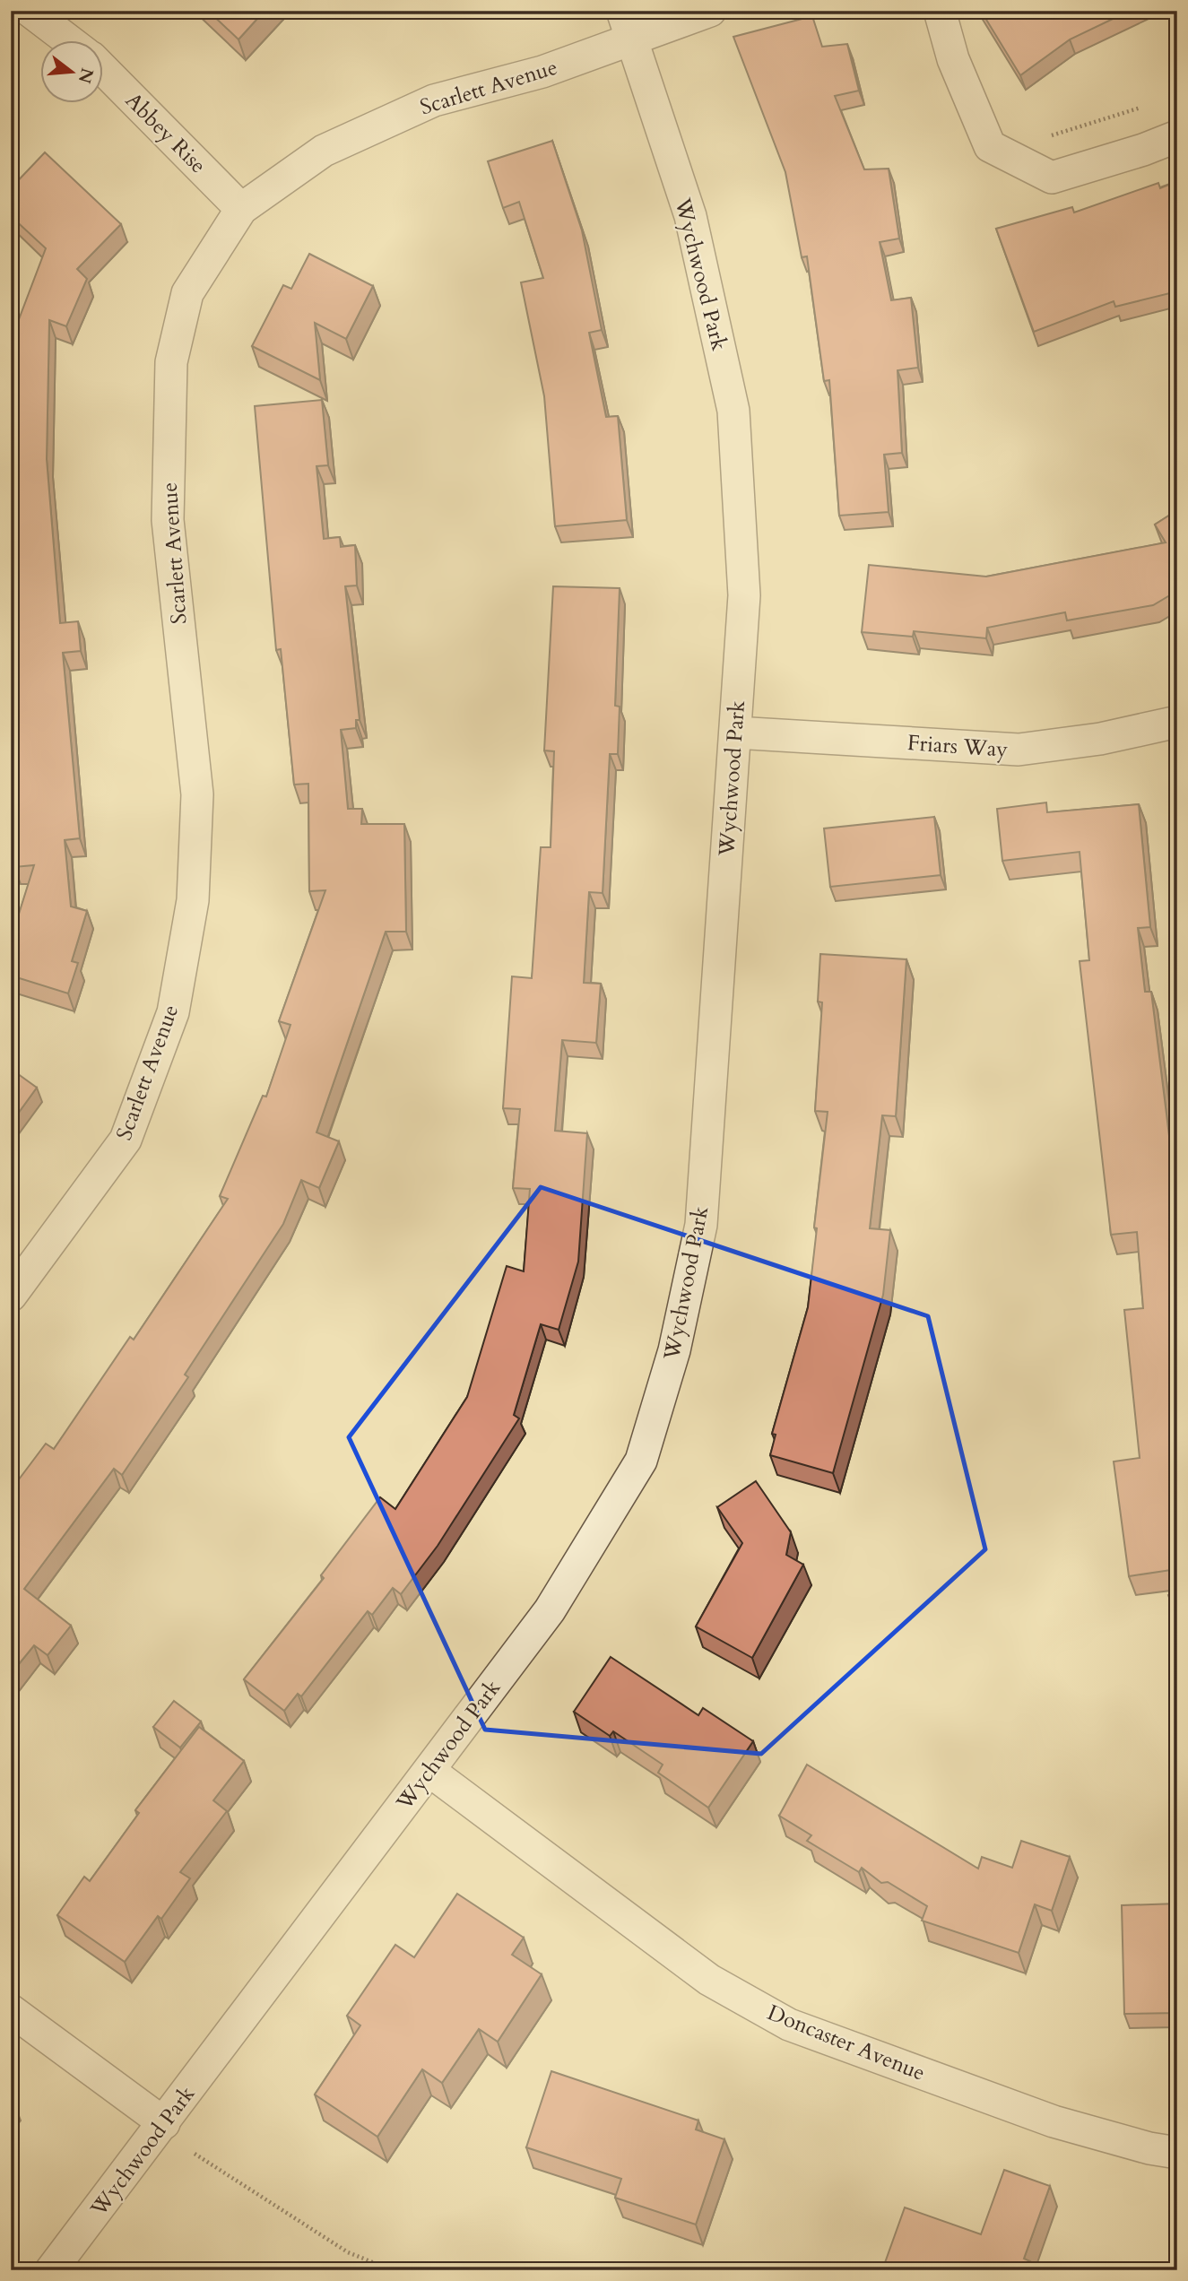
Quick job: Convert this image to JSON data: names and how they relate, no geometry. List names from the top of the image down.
{
  "streets": {
    "street": [
      "Scarlett Avenue",
      "Abbey Rise",
      "Wychwood Park",
      "Friars Way",
      "Doncaster Avenue"
    ]
  },
  "crossings": [
    ["Scarlett Avenue", "Abbey Rise"],
    ["Scarlett Avenue", "Wychwood Park"],
    ["Wychwood Park", "Friars Way"],
    ["Wychwood Park", "Doncaster Avenue"]
  ],
  "north": "right"
}
